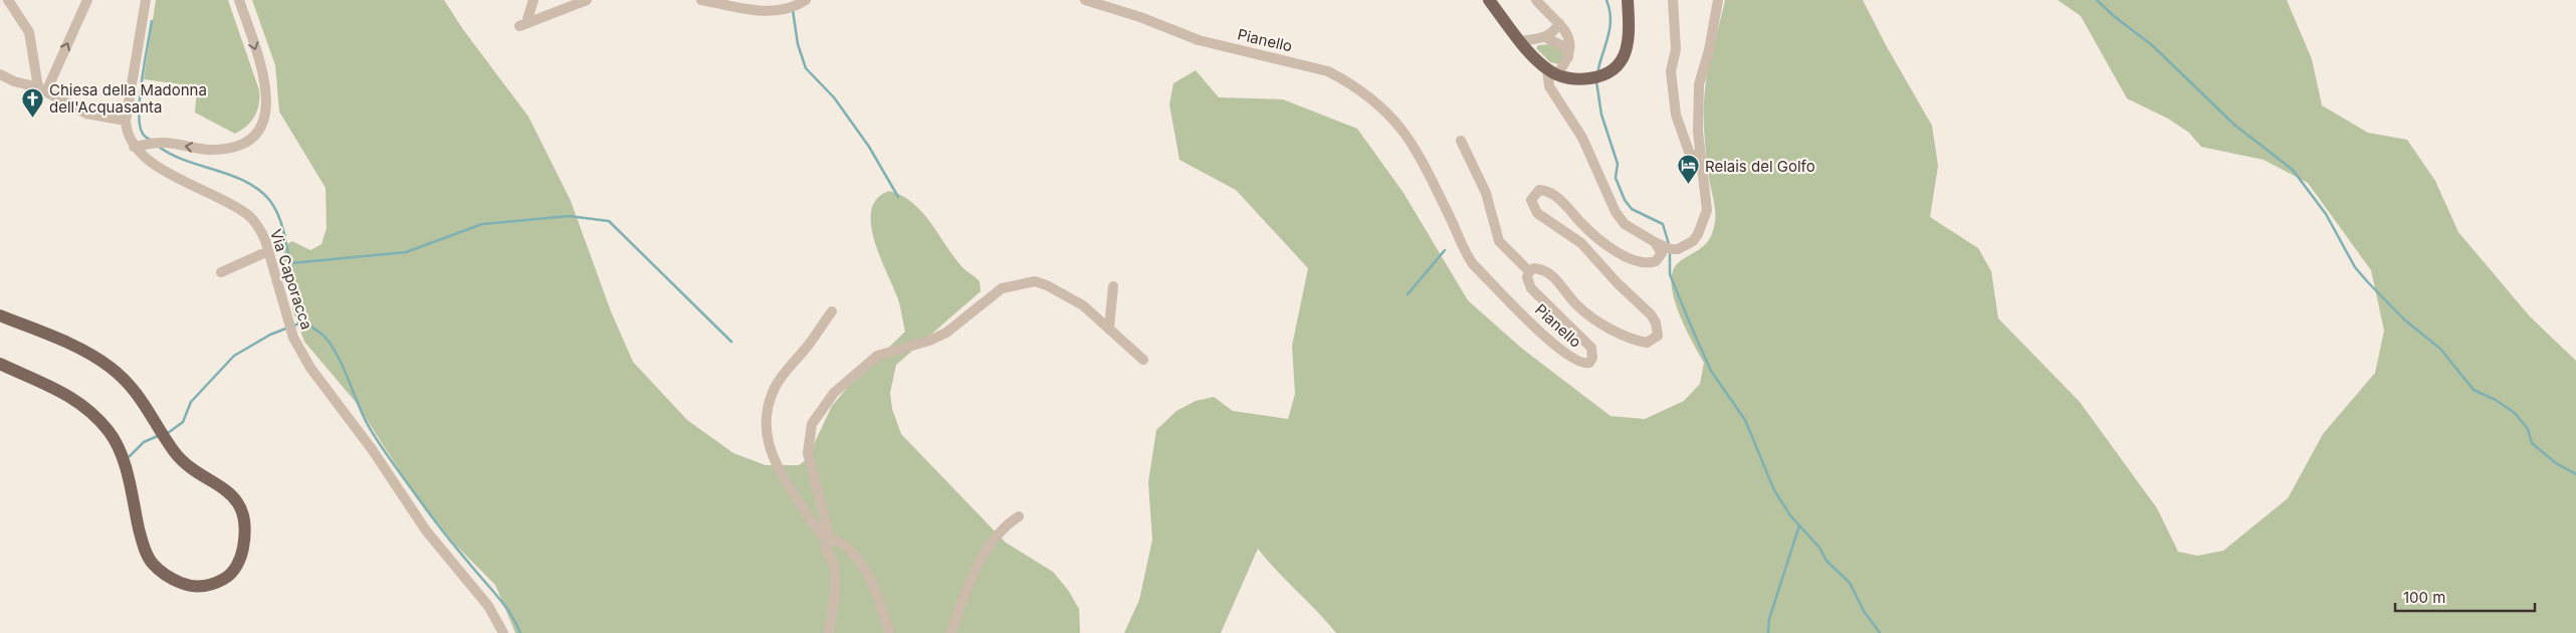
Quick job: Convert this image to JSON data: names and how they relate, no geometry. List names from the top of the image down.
{
  "streets": {
    "street": ["Pianello", "Via Caporacca"]
  },
  "places": {
    "church": ["Chiesa della Madonna dell'Acquasanta"],
    "hotel": ["Relais del Golfo"]
  },
  "scale_bar": "100 m"
}
